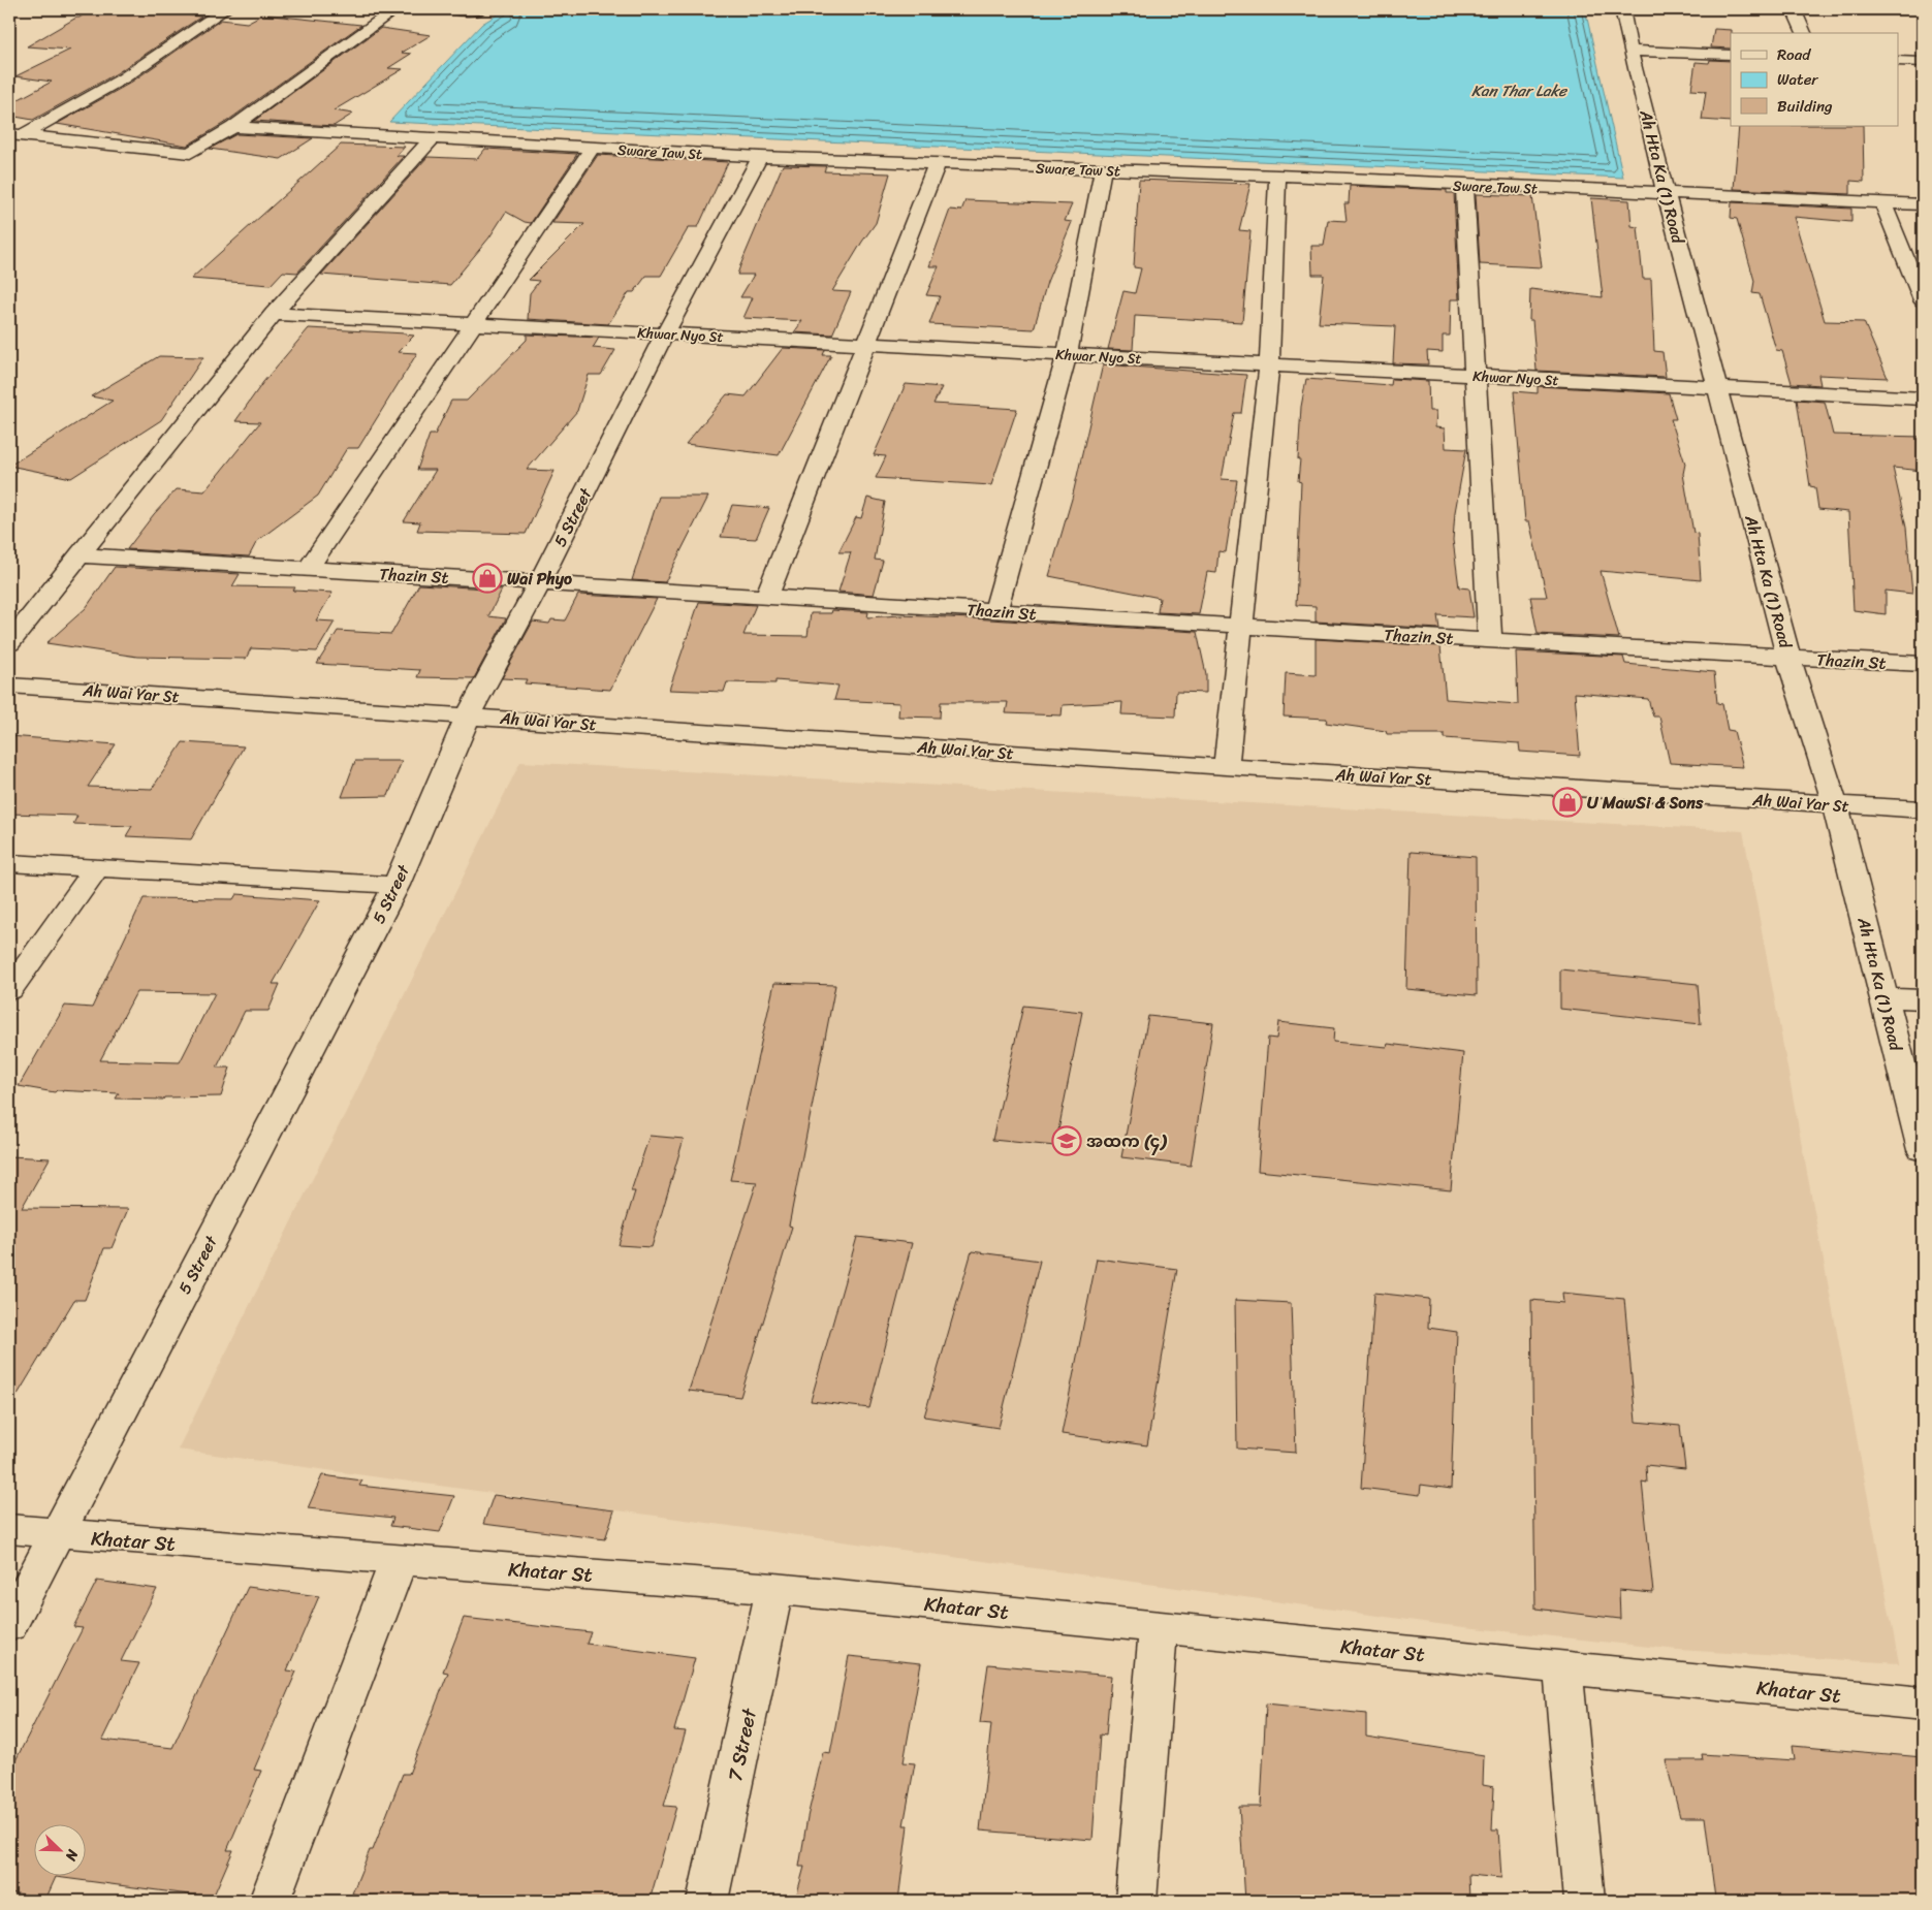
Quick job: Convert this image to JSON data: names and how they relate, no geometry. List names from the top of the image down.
{
  "streets": {
    "street": [
      "Sware Taw St",
      "Ah Hta Ka (1) Road",
      "Khwar Nyo St",
      "5 Street",
      "Thazin St",
      "Ah Wai Yar St",
      "Khatar St",
      "7 Street"
    ]
  },
  "crossings": [
    ["Sware Taw St", "Ah Hta Ka (1) Road"],
    ["Sware Taw St", "5 Street"],
    ["Ah Hta Ka (1) Road", "Khwar Nyo St"],
    ["Ah Hta Ka (1) Road", "Thazin St"],
    ["Ah Hta Ka (1) Road", "Ah Wai Yar St"],
    ["Khwar Nyo St", "5 Street"],
    ["5 Street", "Thazin St"],
    ["5 Street", "Ah Wai Yar St"],
    ["5 Street", "Khatar St"],
    ["Khatar St", "7 Street"]
  ],
  "water": ["Kan Thar Lake"],
  "places": {
    "shop": ["Wai Phyo", "U MawSi & Sons"],
    "school or university": ["အထက (၄)"]
  },
  "legend": ["Road", "Water", "Building"],
  "north": "bottom right"
}
